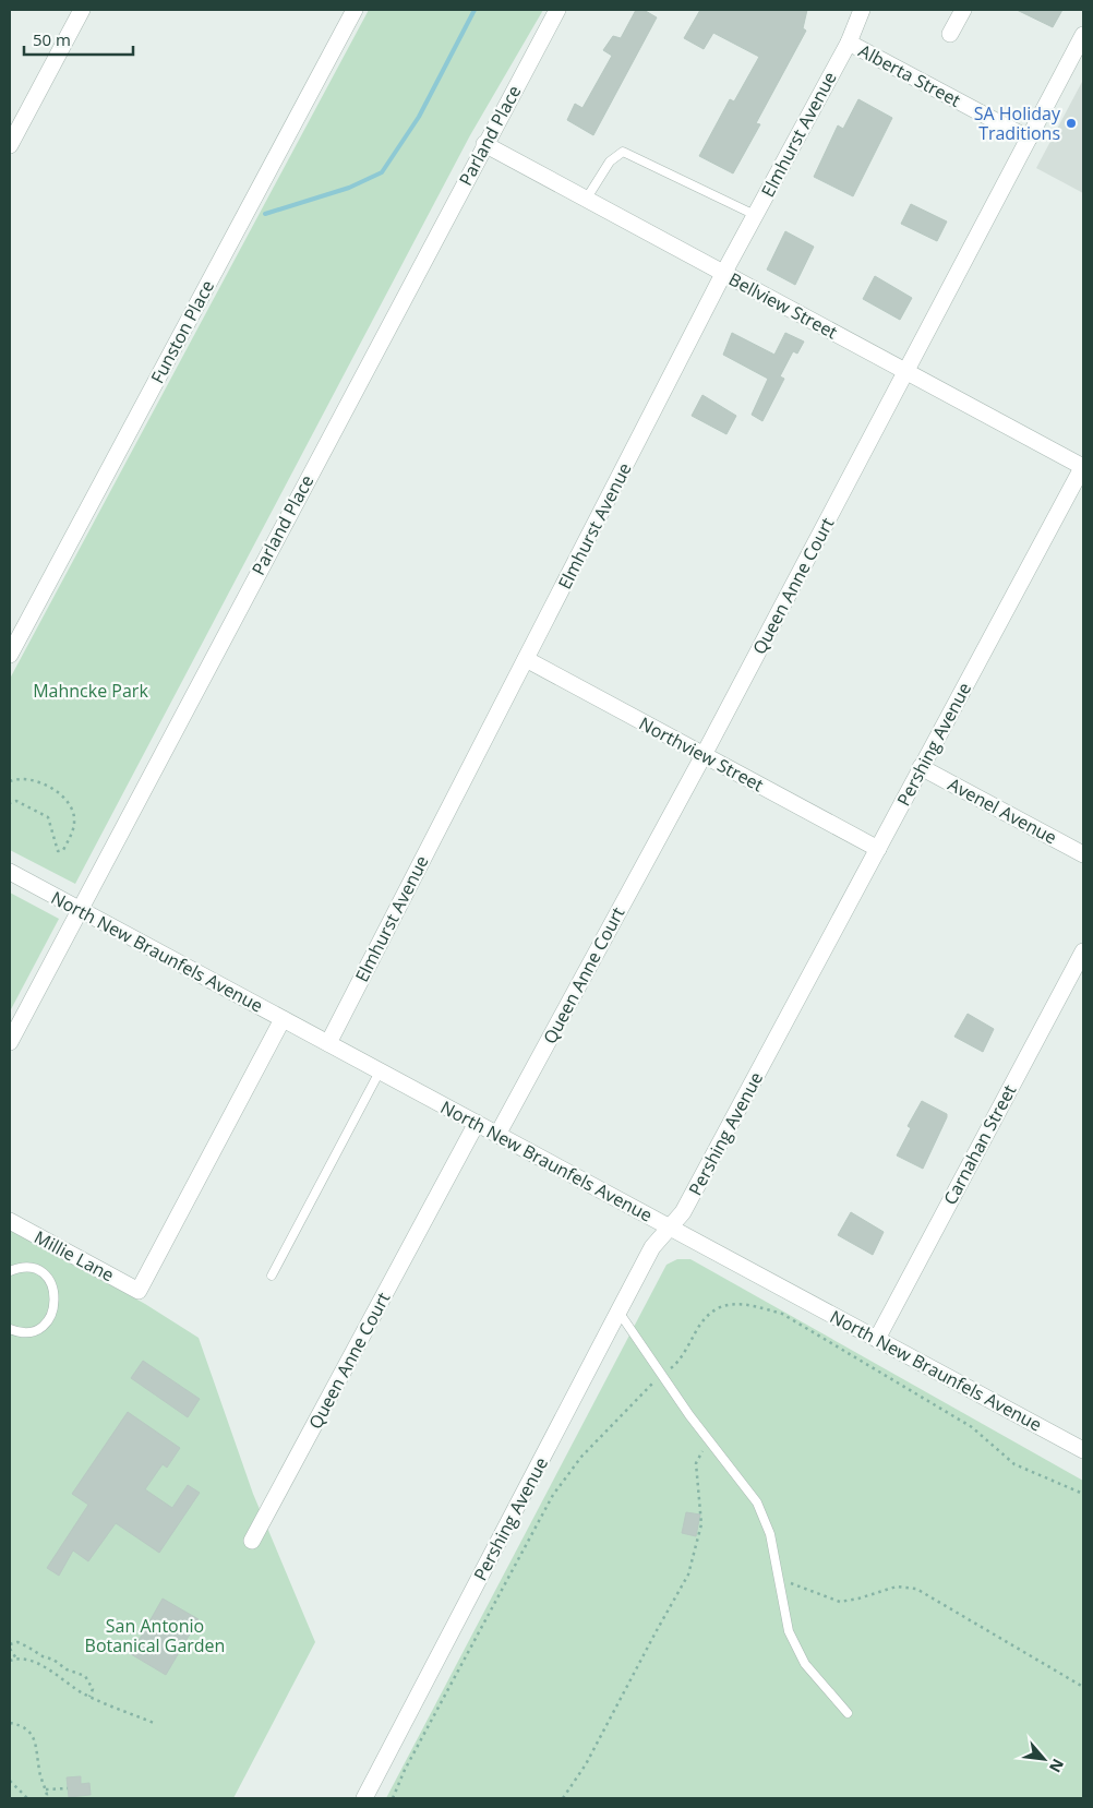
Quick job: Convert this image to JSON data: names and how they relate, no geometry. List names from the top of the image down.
{
  "streets": {
    "street": [
      "Alberta Street",
      "Elmhurst Avenue",
      "Parland Place",
      "Bellview Street",
      "Funston Place",
      "Queen Anne Court",
      "Pershing Avenue",
      "Northview Street",
      "Avenel Avenue",
      "North New Braunfels Avenue",
      "Carnahan Street",
      "Millie Lane"
    ]
  },
  "crossings": [
    ["Alberta Street", "Elmhurst Avenue"],
    ["Alberta Street", "Queen Anne Court"],
    ["Elmhurst Avenue", "Bellview Street"],
    ["Elmhurst Avenue", "Northview Street"],
    ["Elmhurst Avenue", "North New Braunfels Avenue"],
    ["Parland Place", "Bellview Street"],
    ["Parland Place", "North New Braunfels Avenue"],
    ["Bellview Street", "Queen Anne Court"],
    ["Bellview Street", "Pershing Avenue"],
    ["Queen Anne Court", "Northview Street"],
    ["Queen Anne Court", "North New Braunfels Avenue"],
    ["Pershing Avenue", "Northview Street"],
    ["Pershing Avenue", "Avenel Avenue"],
    ["Pershing Avenue", "North New Braunfels Avenue"],
    ["North New Braunfels Avenue", "Carnahan Street"],
    ["North New Braunfels Avenue", "Millie Lane"]
  ],
  "parks": ["Mahncke Park", "San Antonio Botanical Garden"],
  "places": ["SA Holiday Traditions"],
  "scale_bar": "50 m",
  "north": "bottom right"
}
